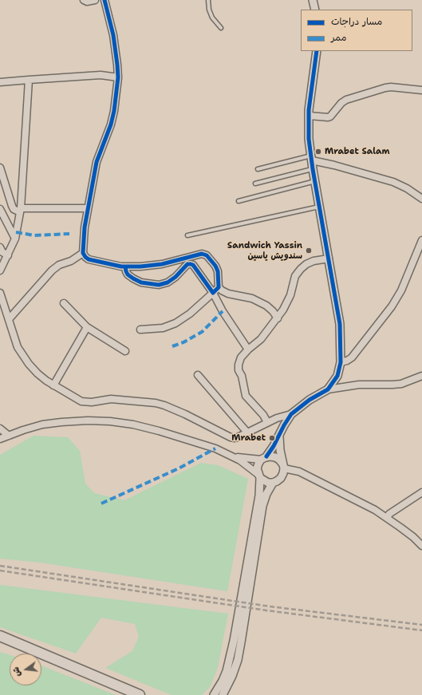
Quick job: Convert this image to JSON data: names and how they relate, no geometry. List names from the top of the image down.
{
  "places": ["Mrabet Salam", "Sandwich Yassin سندويش ياسين", "Mrabet"],
  "legend": ["مسار دراجات", "ممر"],
  "north": "left"
}
